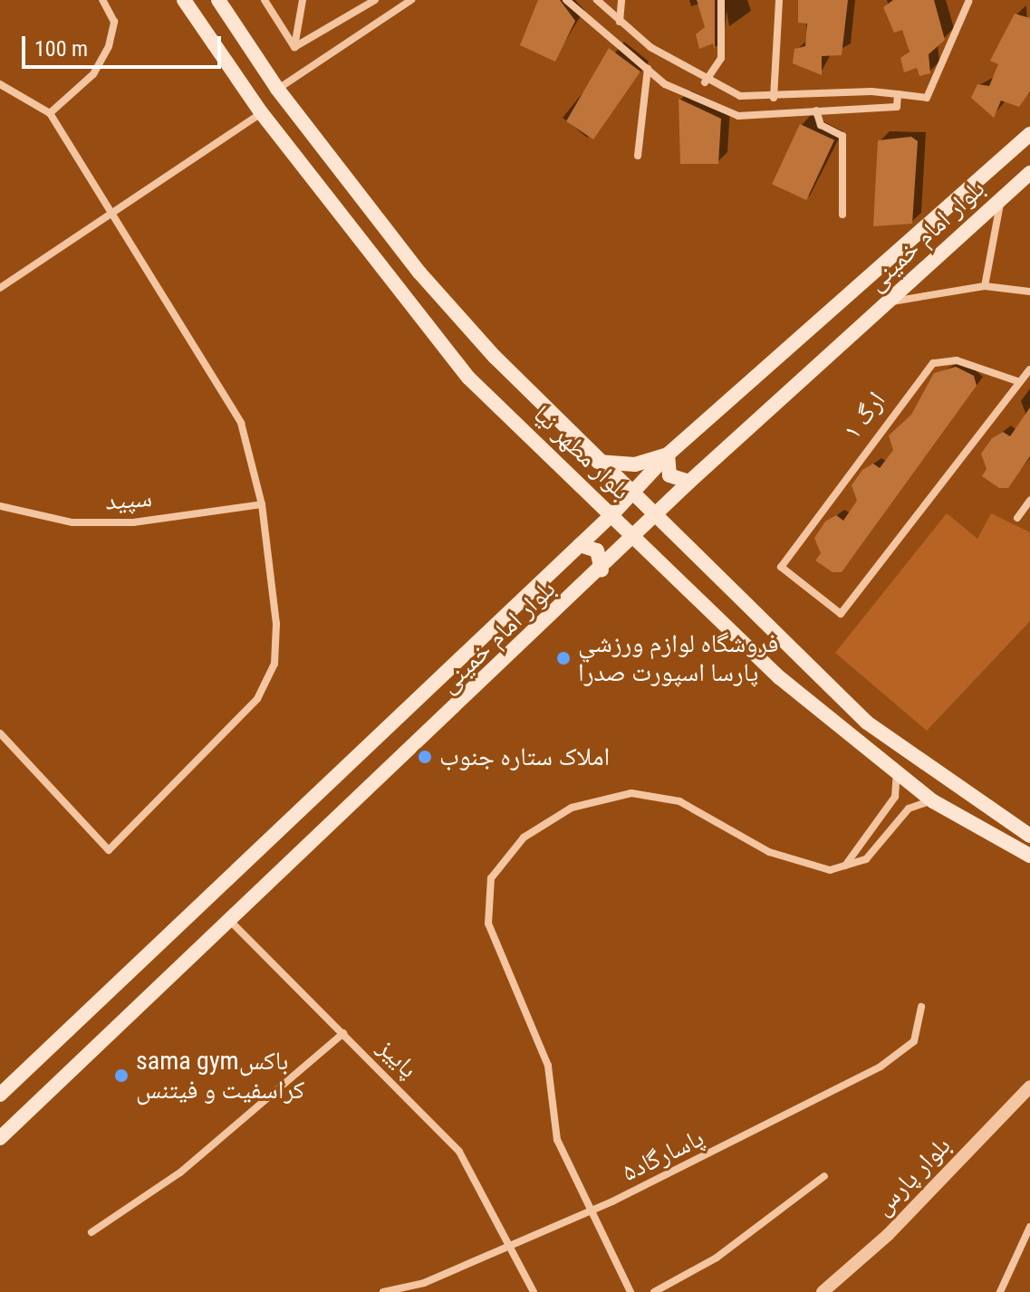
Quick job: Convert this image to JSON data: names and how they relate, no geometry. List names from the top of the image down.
{
  "streets": {
    "main road": ["بلوار امام خمینی", "بلوار مطهر نیا"],
    "street": [
      "ارگ ۱",
      "سپید",
      "پاییز",
      "پاسارگاد۵",
      "بلوار پارس"
    ]
  },
  "crossings": [
    ["بلوار امام خمینی", "بلوار مطهر نیا"],
    ["بلوار امام خمینی", "پاییز"],
    ["پاییز", "پاسارگاد۵"]
  ],
  "places": ["فروشگاه لوازم ورزشي پارسا اسپورت صدرا", "املاک ستاره جنوب", "sama gymباکس کراسفیت و فیتنس"],
  "scale_bar": "100 m"
}
